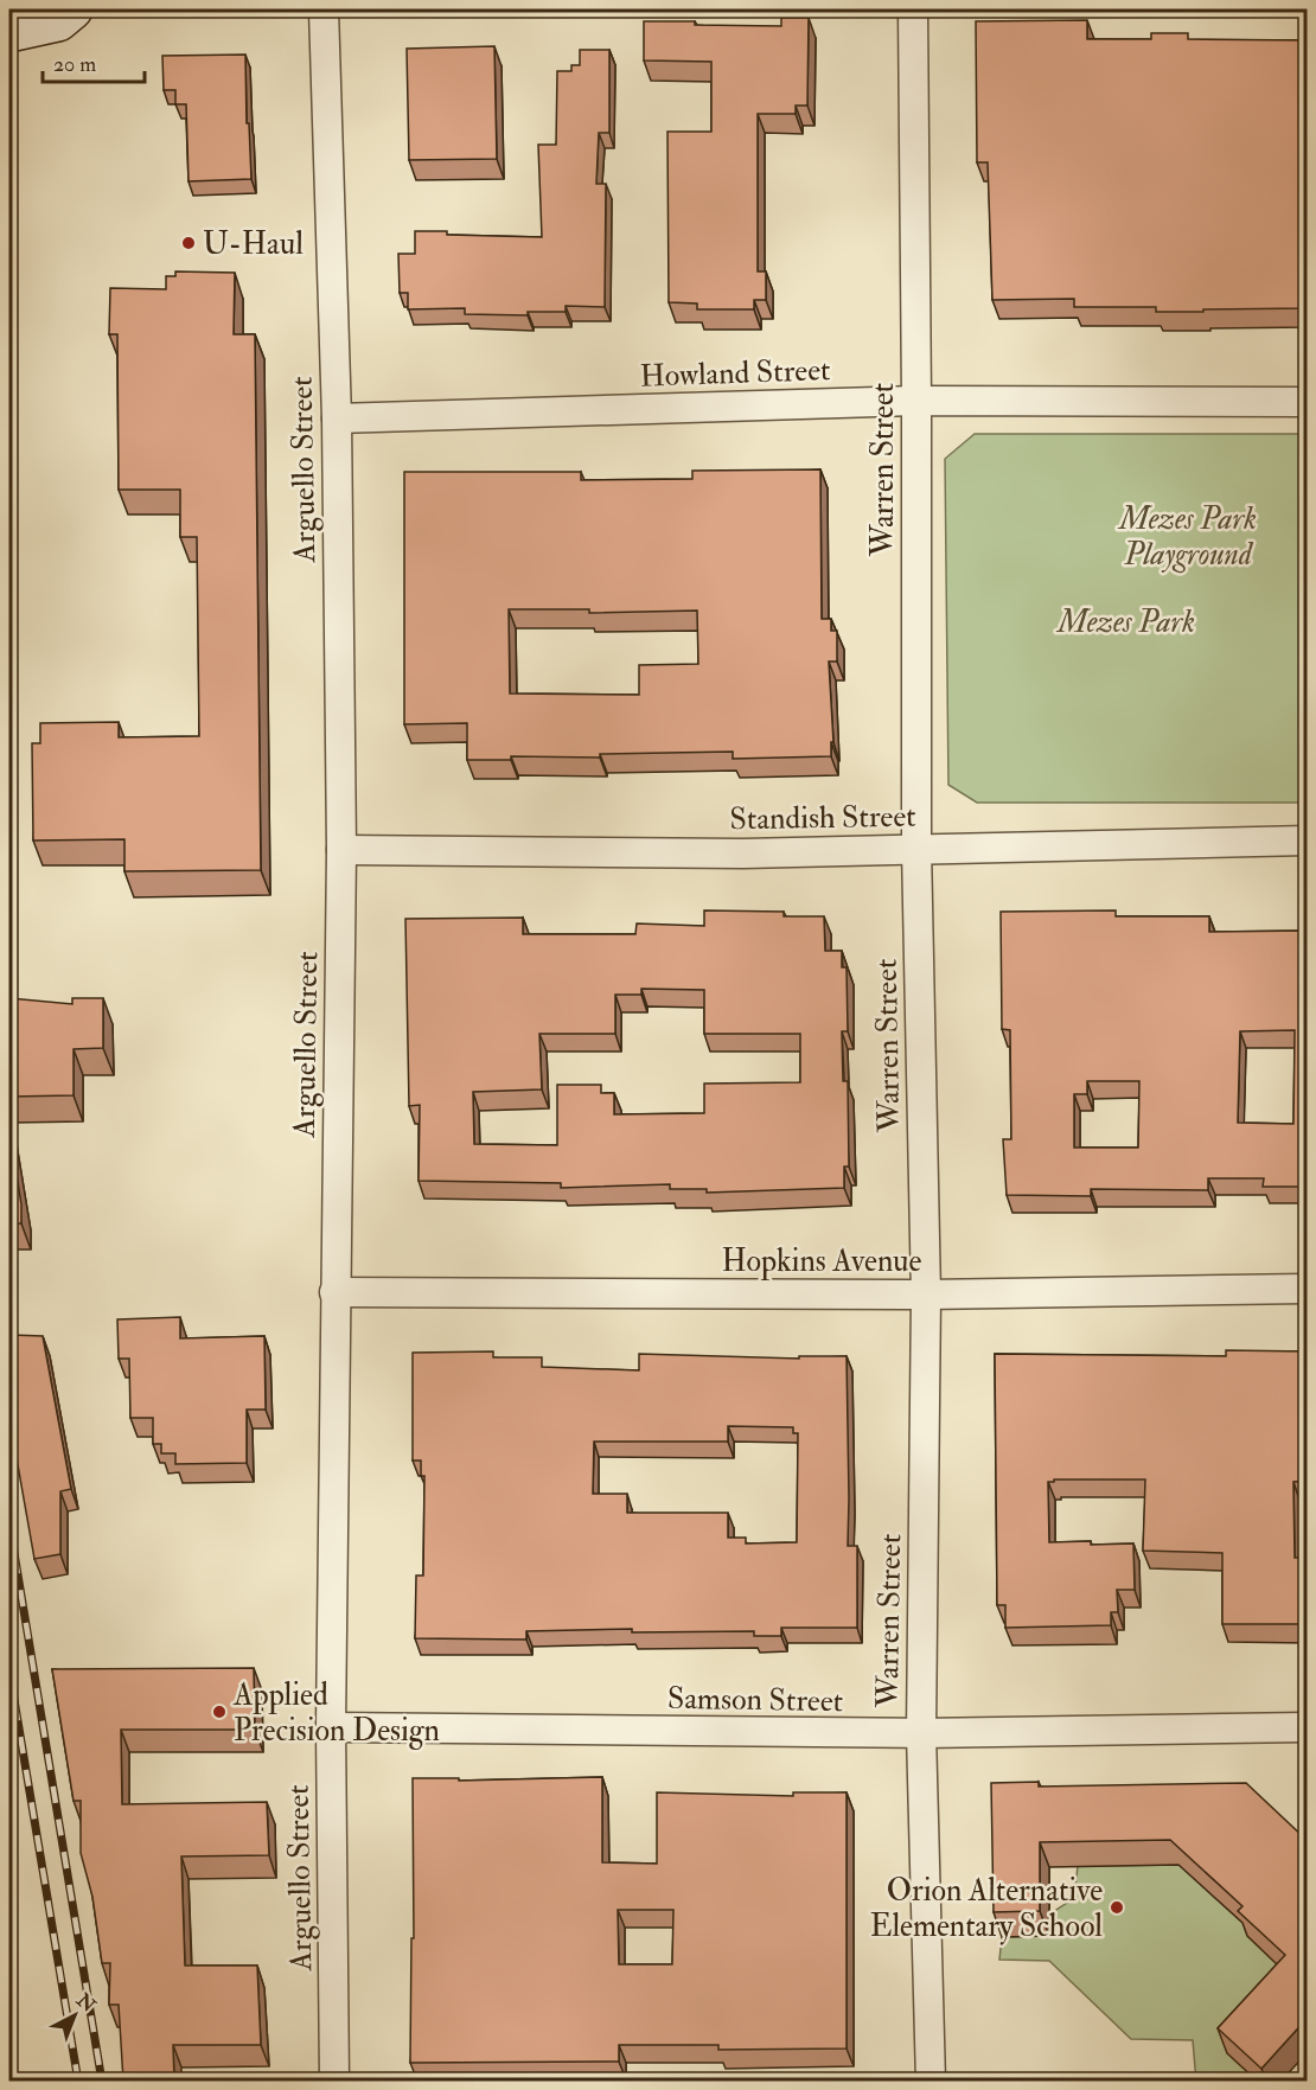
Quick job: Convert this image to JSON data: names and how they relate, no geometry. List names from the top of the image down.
{
  "streets": {
    "street": [
      "Howland Street",
      "Arguello Street",
      "Warren Street",
      "Standish Street",
      "Hopkins Avenue",
      "Samson Street"
    ]
  },
  "crossings": [
    ["Howland Street", "Arguello Street"],
    ["Howland Street", "Warren Street"],
    ["Arguello Street", "Standish Street"],
    ["Arguello Street", "Hopkins Avenue"],
    ["Arguello Street", "Samson Street"],
    ["Warren Street", "Standish Street"],
    ["Warren Street", "Hopkins Avenue"],
    ["Warren Street", "Samson Street"]
  ],
  "parks": ["Mezes Park Playground", "Mezes Park"],
  "places": ["U-Haul", "Applied Precision Design", "Orion Alternative Elementary School"],
  "scale_bar": "20 m",
  "north": "top right"
}
